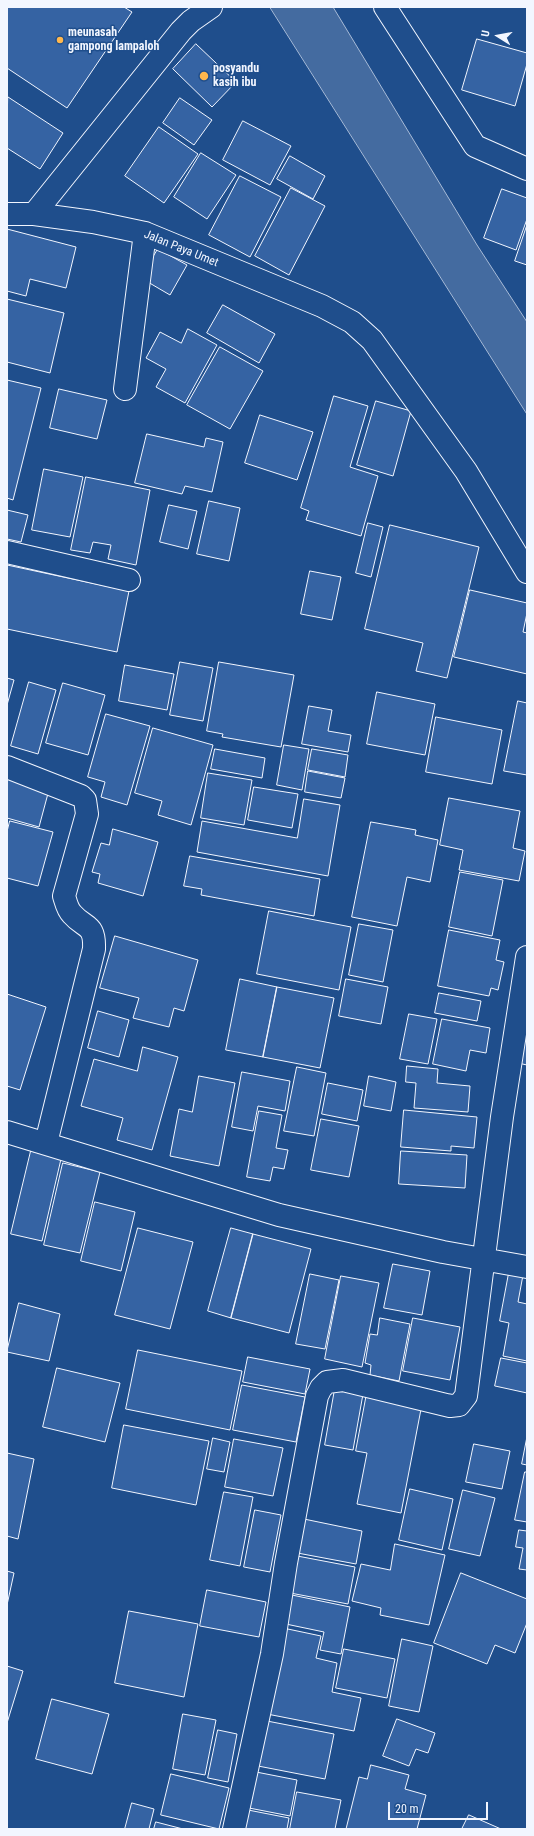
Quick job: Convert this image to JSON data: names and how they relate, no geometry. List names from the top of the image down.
{
  "streets": {
    "street": ["Jalan Paya Umet"]
  },
  "places": ["meunasah gampong lampaloh", "posyandu kasih ibu"],
  "scale_bar": "20 m",
  "north": "left"
}
